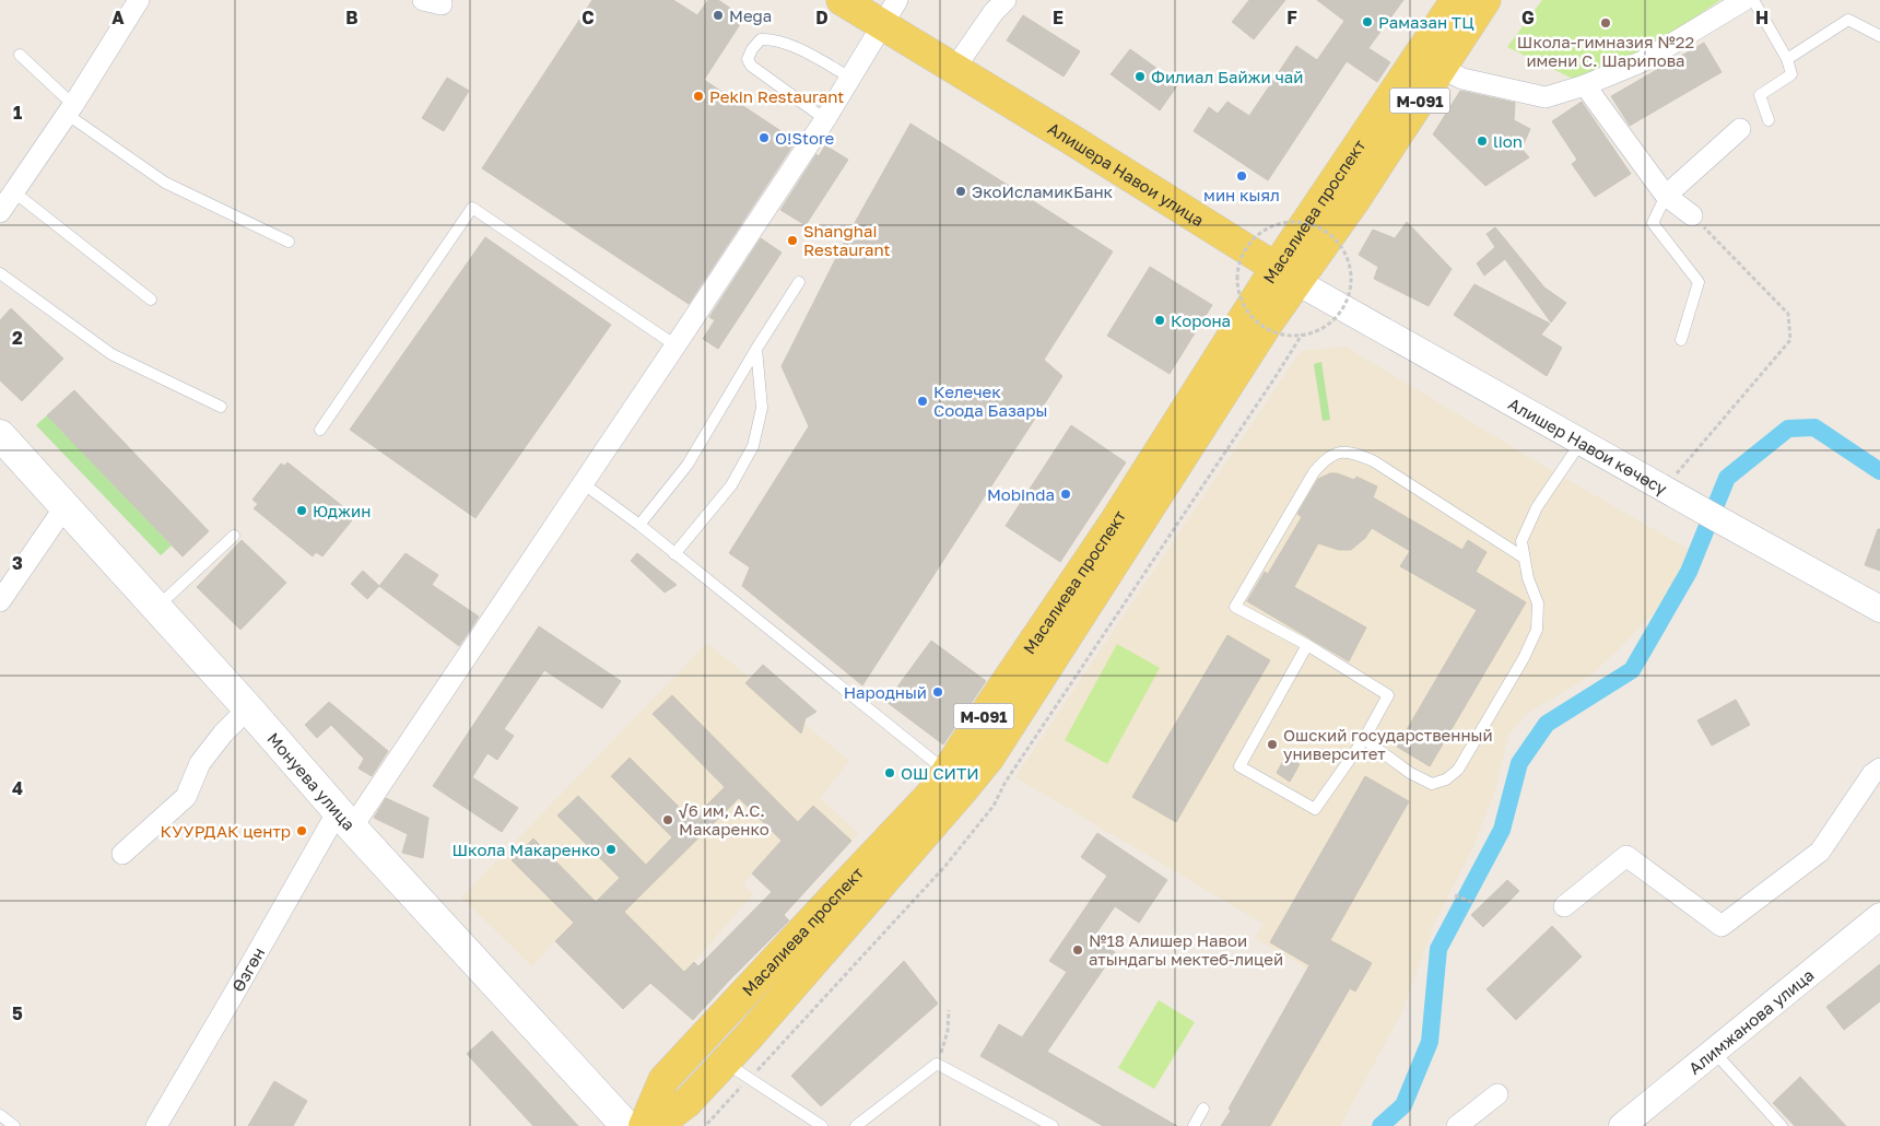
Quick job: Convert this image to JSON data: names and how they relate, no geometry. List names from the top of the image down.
{
  "streets": {
    "main road": [
      "М-091",
      "Алишера Навои улица",
      "Масалиева проспект",
      "Монуева улица"
    ],
    "street": ["Алишер Навои көчөсү", "Өзгөн", "Алимжанова улица"]
  },
  "crossings": [
    ["М-091", "Алишера Навои улица"],
    ["М-091", "Масалиева проспект"],
    ["М-091", "Алишер Навои көчөсү"],
    ["Алишера Навои улица", "Масалиева проспект"],
    ["Алишера Навои улица", "Алишер Навои көчөсү"],
    ["Масалиева проспект", "Алишер Навои көчөсү"],
    ["Монуева улица", "Өзгөн"]
  ],
  "places": [
    "Mega",
    "Рамазан ТЦ",
    "Школа-гимназия №22 имени С. Шарипова",
    "Филиал Байжи чай",
    "Pekin Restaurant",
    "O!Store",
    "lion",
    "мин кыял",
    "ЭкоИсламикБанк",
    "Shanghai Restaurant",
    "Корона",
    "Келечек Соода Базары",
    "Mobinda",
    "Юджин",
    "Народный",
    "Ошский государственный университет",
    "ОШ СИТИ",
    "√6 им, А.С. Макаренко",
    "КУУРДАК центр",
    "Школа Макаренко",
    "№18 Алишер Навои атындагы мектеб-лицей"
  ],
  "grid": {
    "columns": [
      "A",
      "B",
      "C",
      "D",
      "E",
      "F",
      "G",
      "H"
    ],
    "rows": [
      "1",
      "2",
      "3",
      "4",
      "5"
    ]
  }
}
